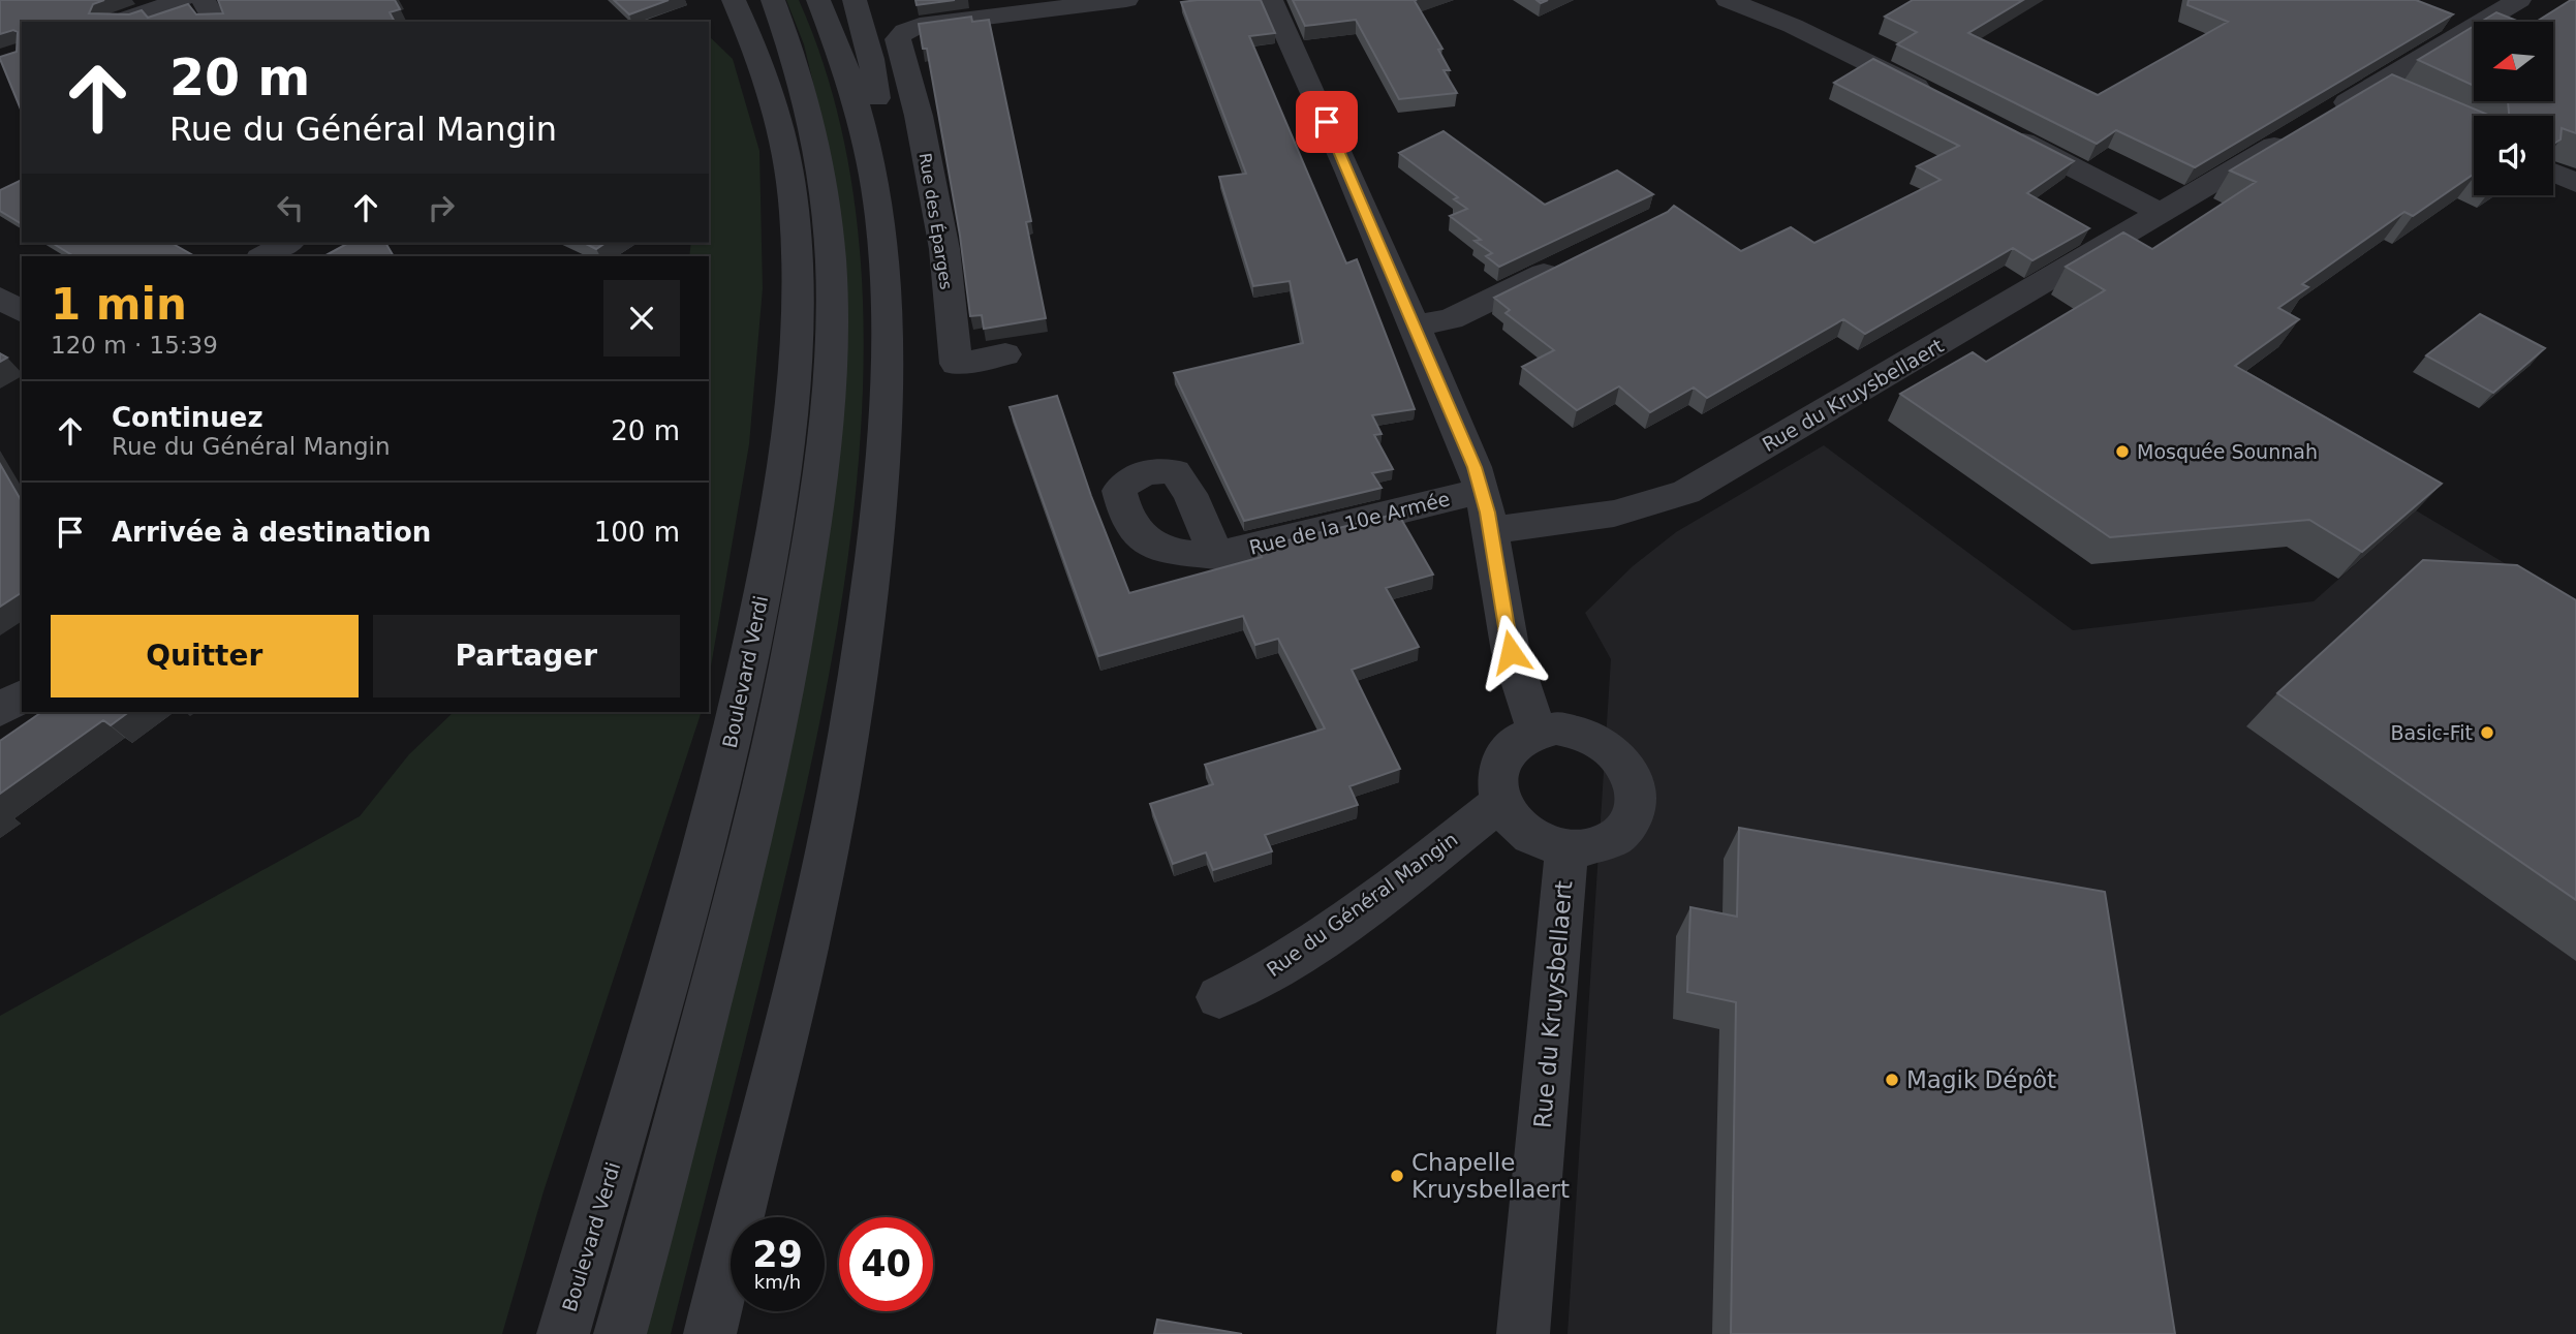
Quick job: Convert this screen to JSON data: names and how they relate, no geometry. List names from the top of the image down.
{
  "streets": {
    "street": [
      "Rue des Éparges",
      "Rue du Kruysbellaert",
      "Rue de la 10e Armée",
      "Boulevard Verdi",
      "Rue du Général Mangin"
    ]
  },
  "crossings": [
    ["Rue du Kruysbellaert", "Rue du Général Mangin"]
  ],
  "places": [
    "Mosquée Sounnah",
    "Basic-Fit",
    "Magik Dépôt",
    "Chapelle Kruysbellaert"
  ],
  "north": "left",
  "page": {
    "turn": ["20 m", "Rue du Général Mangin"],
    "heading": ["1 min", "120 m · 15:39"],
    "list": [
      {
        "name": "Continuez",
        "note": "Rue du Général Mangin",
        "value": "20 m"
      },
      {
        "name": "Arrivée à destination",
        "value": "100 m"
      }
    ],
    "buttons": ["Quitter", "Partager"],
    "speed": "29 km/h",
    "limit": "40"
  }
}
